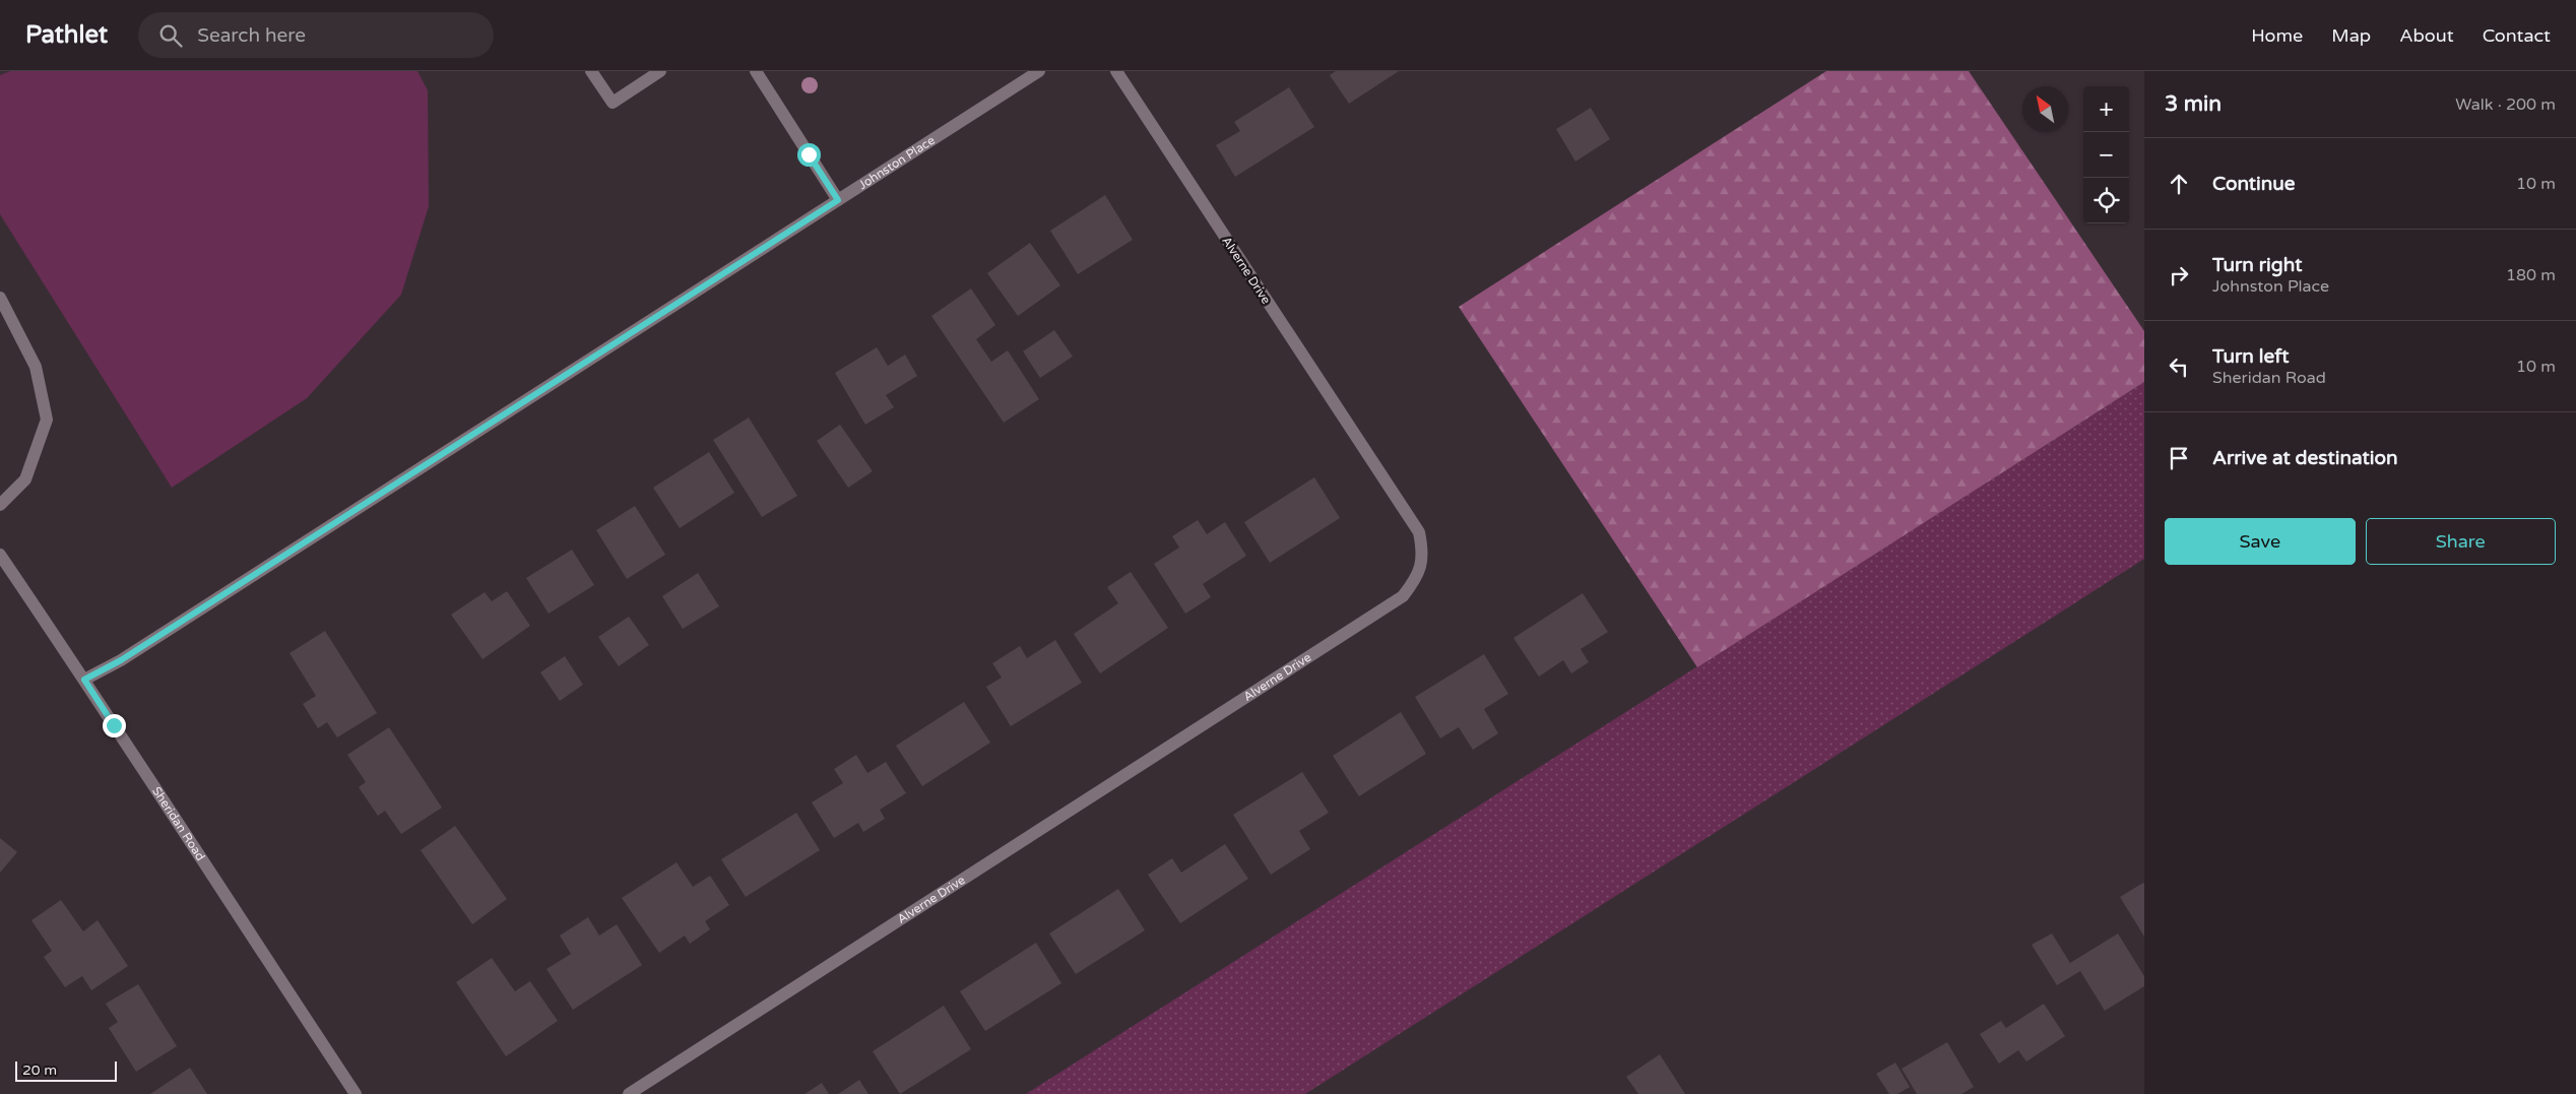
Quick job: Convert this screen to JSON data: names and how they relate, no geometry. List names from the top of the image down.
{
  "streets": {
    "street": ["Johnston Place", "Alverne Drive", "Sheridan Road"]
  },
  "crossings": [
    ["Johnston Place", "Sheridan Road"]
  ],
  "scale_bar": "20 m",
  "north": "top left",
  "page": {
    "header": "Pathlet",
    "search": "Search here",
    "nav": [
      "Home",
      "Map",
      "About",
      "Contact"
    ],
    "heading": ["3 min", "Walk · 200 m"],
    "map_buttons": ["+", "−"],
    "list": [
      ["Continue", "10 m"],
      ["Turn right", "Johnston Place", "180 m"],
      ["Turn left", "Sheridan Road", "10 m"],
      "Arrive at destination"
    ],
    "buttons": ["Save", "Share"],
    "scale": "20 m"
  }
}
